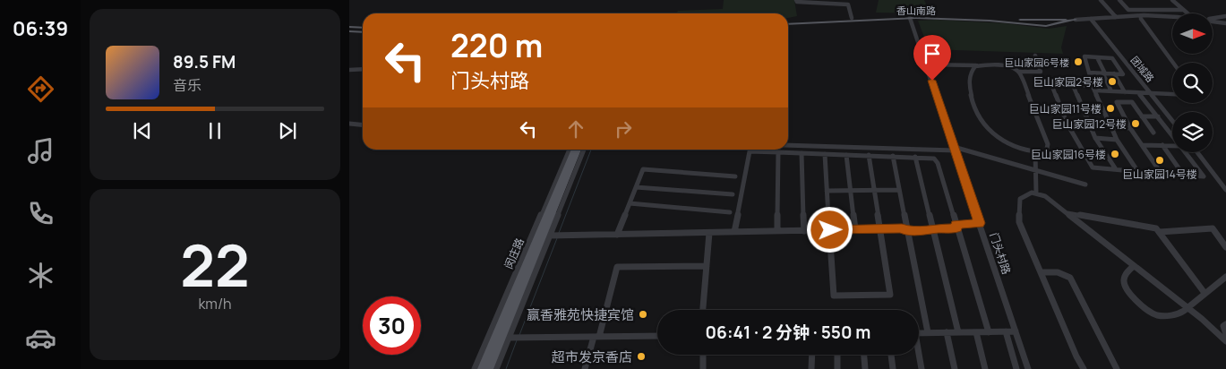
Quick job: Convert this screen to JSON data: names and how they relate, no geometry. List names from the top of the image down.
{
  "streets": {
    "main road": ["香山南路", "闵庄路"],
    "street": ["团城路", "门头村路"]
  },
  "crossings": [
    ["香山南路", "团城路"],
    ["香山南路", "门头村路"]
  ],
  "places": [
    "巨山家园6号楼",
    "巨山家园2号楼",
    "巨山家园11号楼",
    "巨山家园12号楼",
    "巨山家园16号楼",
    "巨山家园14号楼",
    "赢香雅苑快捷宾馆",
    "超市发京香店"
  ],
  "north": "right",
  "page": {
    "tabs": "06:39",
    "turn": ["220 m", "门头村路"],
    "song": ["89.5 FM", "音乐"],
    "tile": ["22", "km/h"],
    "limit": "30",
    "trip": "06:41 · 2 分钟 · 550 m"
  }
}
